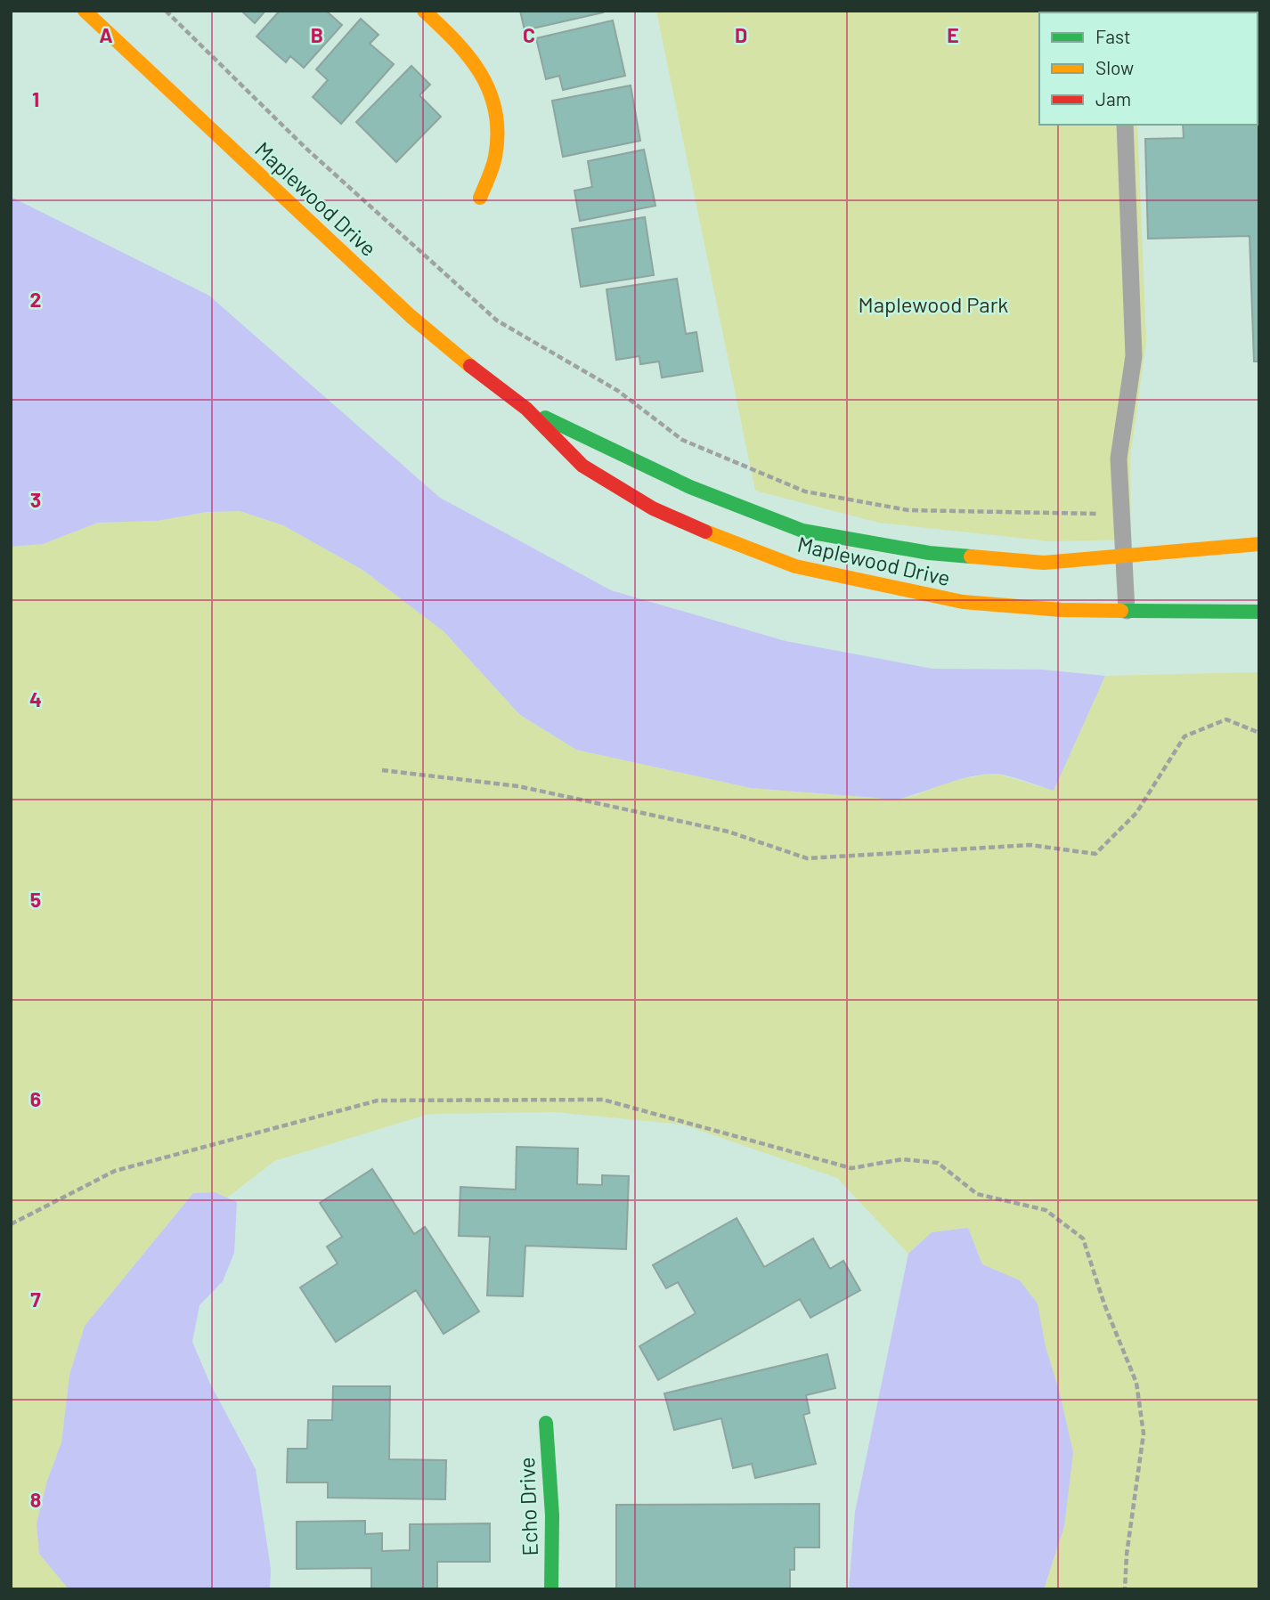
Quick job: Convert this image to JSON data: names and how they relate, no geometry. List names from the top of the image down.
{
  "streets": {
    "street": ["Maplewood Drive", "Echo Drive"]
  },
  "parks": ["Maplewood Park"],
  "legend": ["Fast", "Slow", "Jam"],
  "grid": {
    "columns": [
      "A",
      "B",
      "C",
      "D",
      "E"
    ],
    "rows": [
      "1",
      "2",
      "3",
      "4",
      "5",
      "6",
      "7",
      "8"
    ]
  }
}
